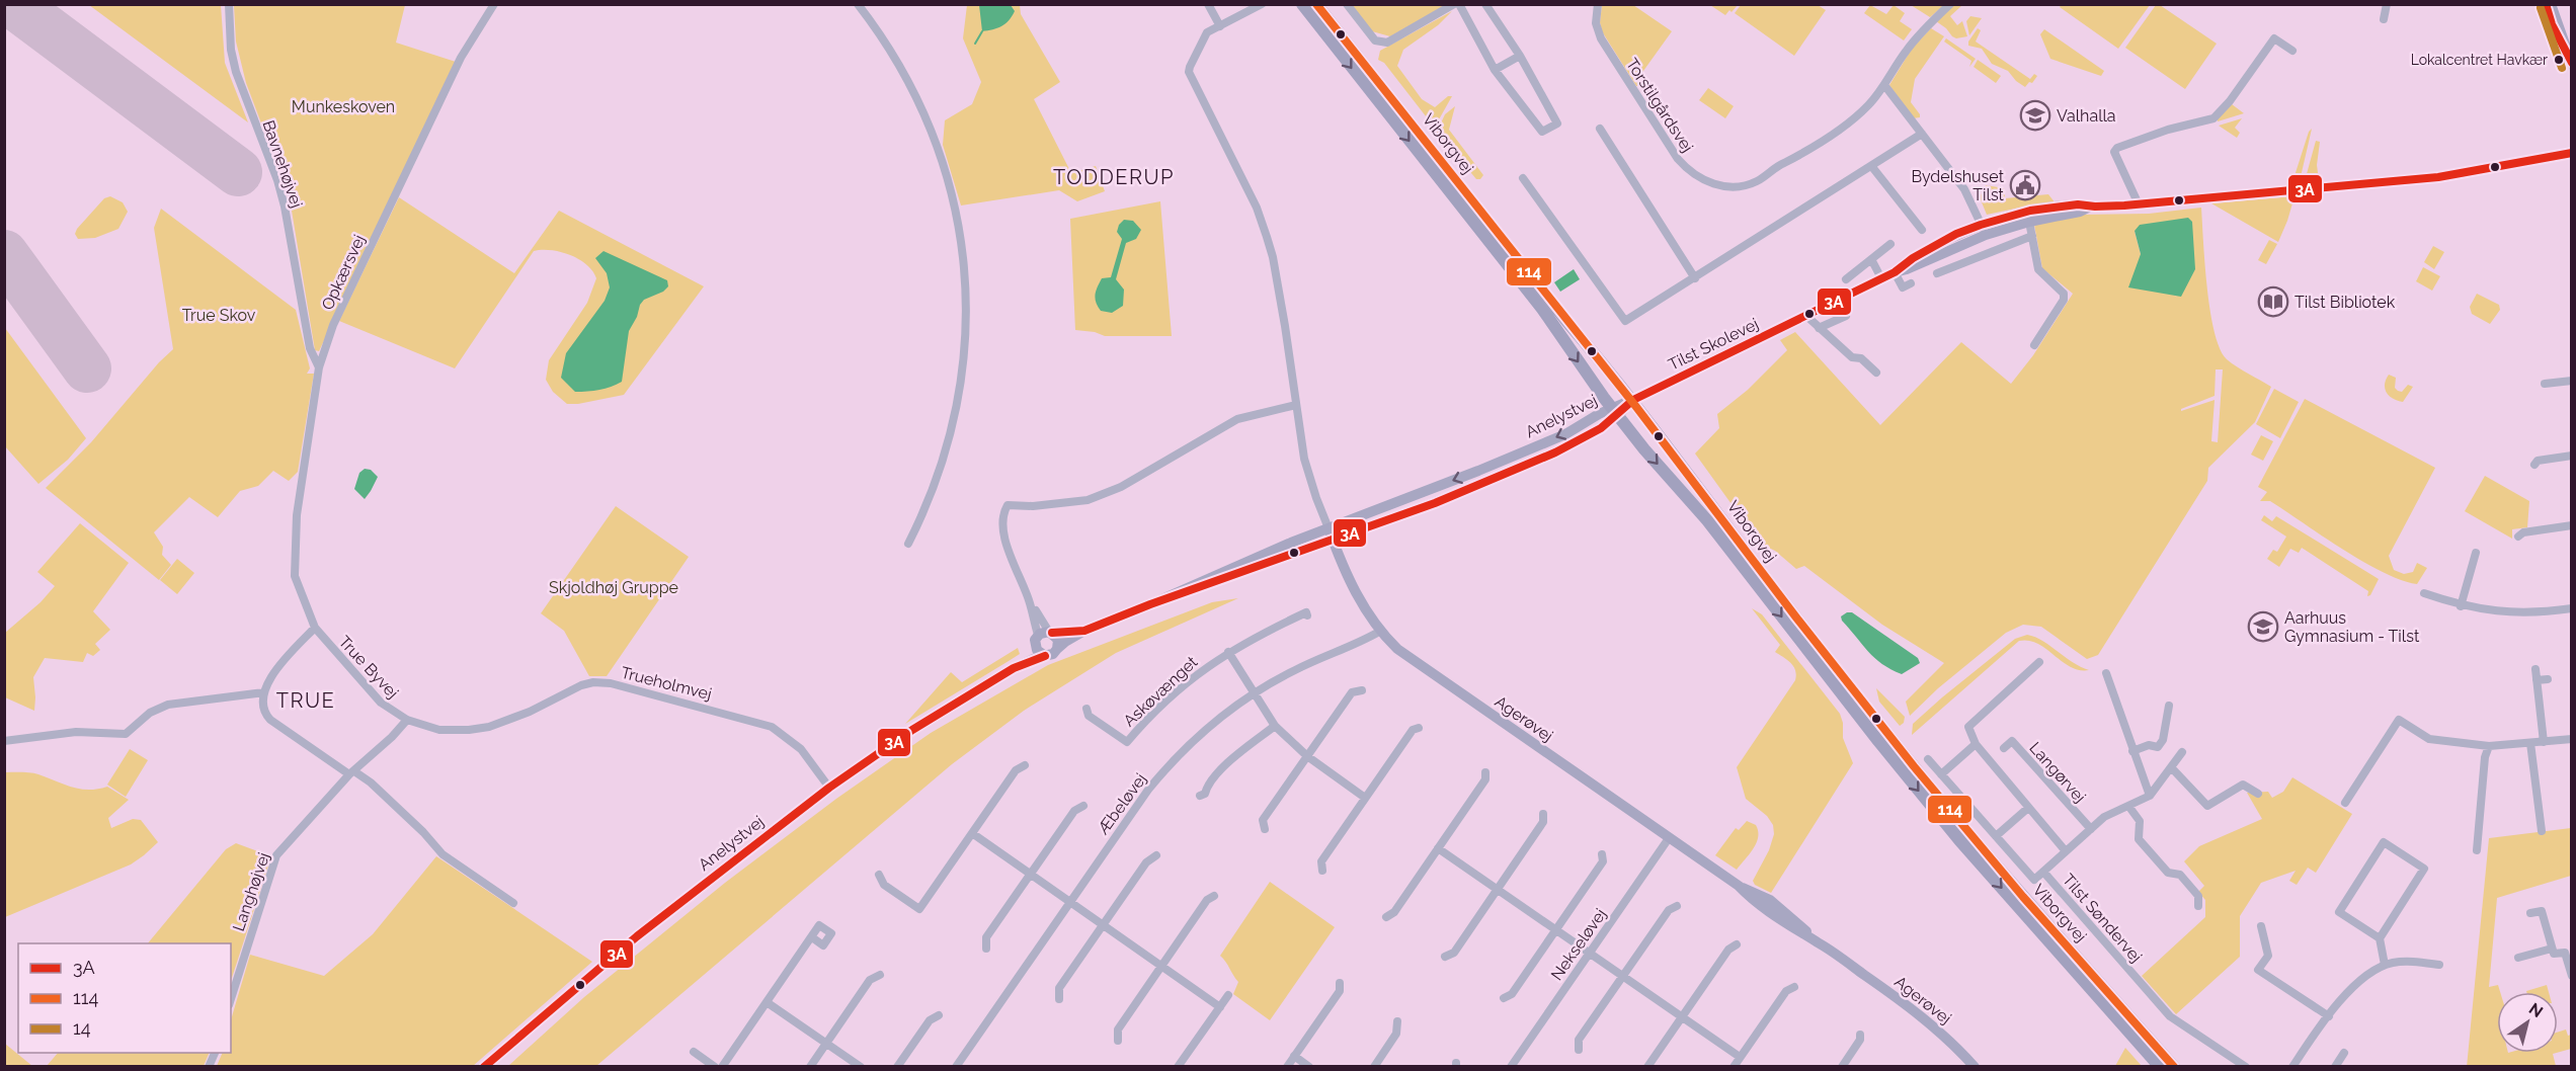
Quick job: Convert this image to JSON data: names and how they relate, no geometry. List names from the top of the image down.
{
  "streets": {
    "main road": ["Viborgvej"],
    "street": [
      "Torstilgårdsvej",
      "Bavnehøjvej",
      "Opkærsvej",
      "Tilst Skolevej",
      "Anelystvej",
      "True Byvej",
      "Trueholmvej",
      "Askøvænget",
      "Agerøvej",
      "Langørvej",
      "Æbeløvej",
      "Langhøjvej",
      "Tilst Søndervej",
      "Nekseløvej"
    ]
  },
  "crossings": [
    ["Viborgvej", "Tilst Skolevej"],
    ["Viborgvej", "Anelystvej"],
    ["Bavnehøjvej", "Opkærsvej"],
    ["Opkærsvej", "True Byvej"],
    ["Tilst Skolevej", "Anelystvej"],
    ["Anelystvej", "Trueholmvej"],
    ["Anelystvej", "Agerøvej"],
    ["True Byvej", "Trueholmvej"],
    ["Agerøvej", "Æbeløvej"],
    ["Agerøvej", "Nekseløvej"]
  ],
  "districts": ["TODDERUP", "TRUE"],
  "parks": ["Munkeskoven", "True Skov", "Skjoldhøj Gruppe"],
  "places": {
    "other": ["Lokalcentret Havkær"],
    "school or university": ["Valhalla", "Aarhuus Gymnasium - Tilst"],
    "public building": ["Bydelshuset Tilst"],
    "library": ["Tilst Bibliotek"]
  },
  "lines": ["transit line 3A", "transit line 114", "transit line 14"],
  "legend": ["3A", "114", "14"],
  "north": "top right"
}
